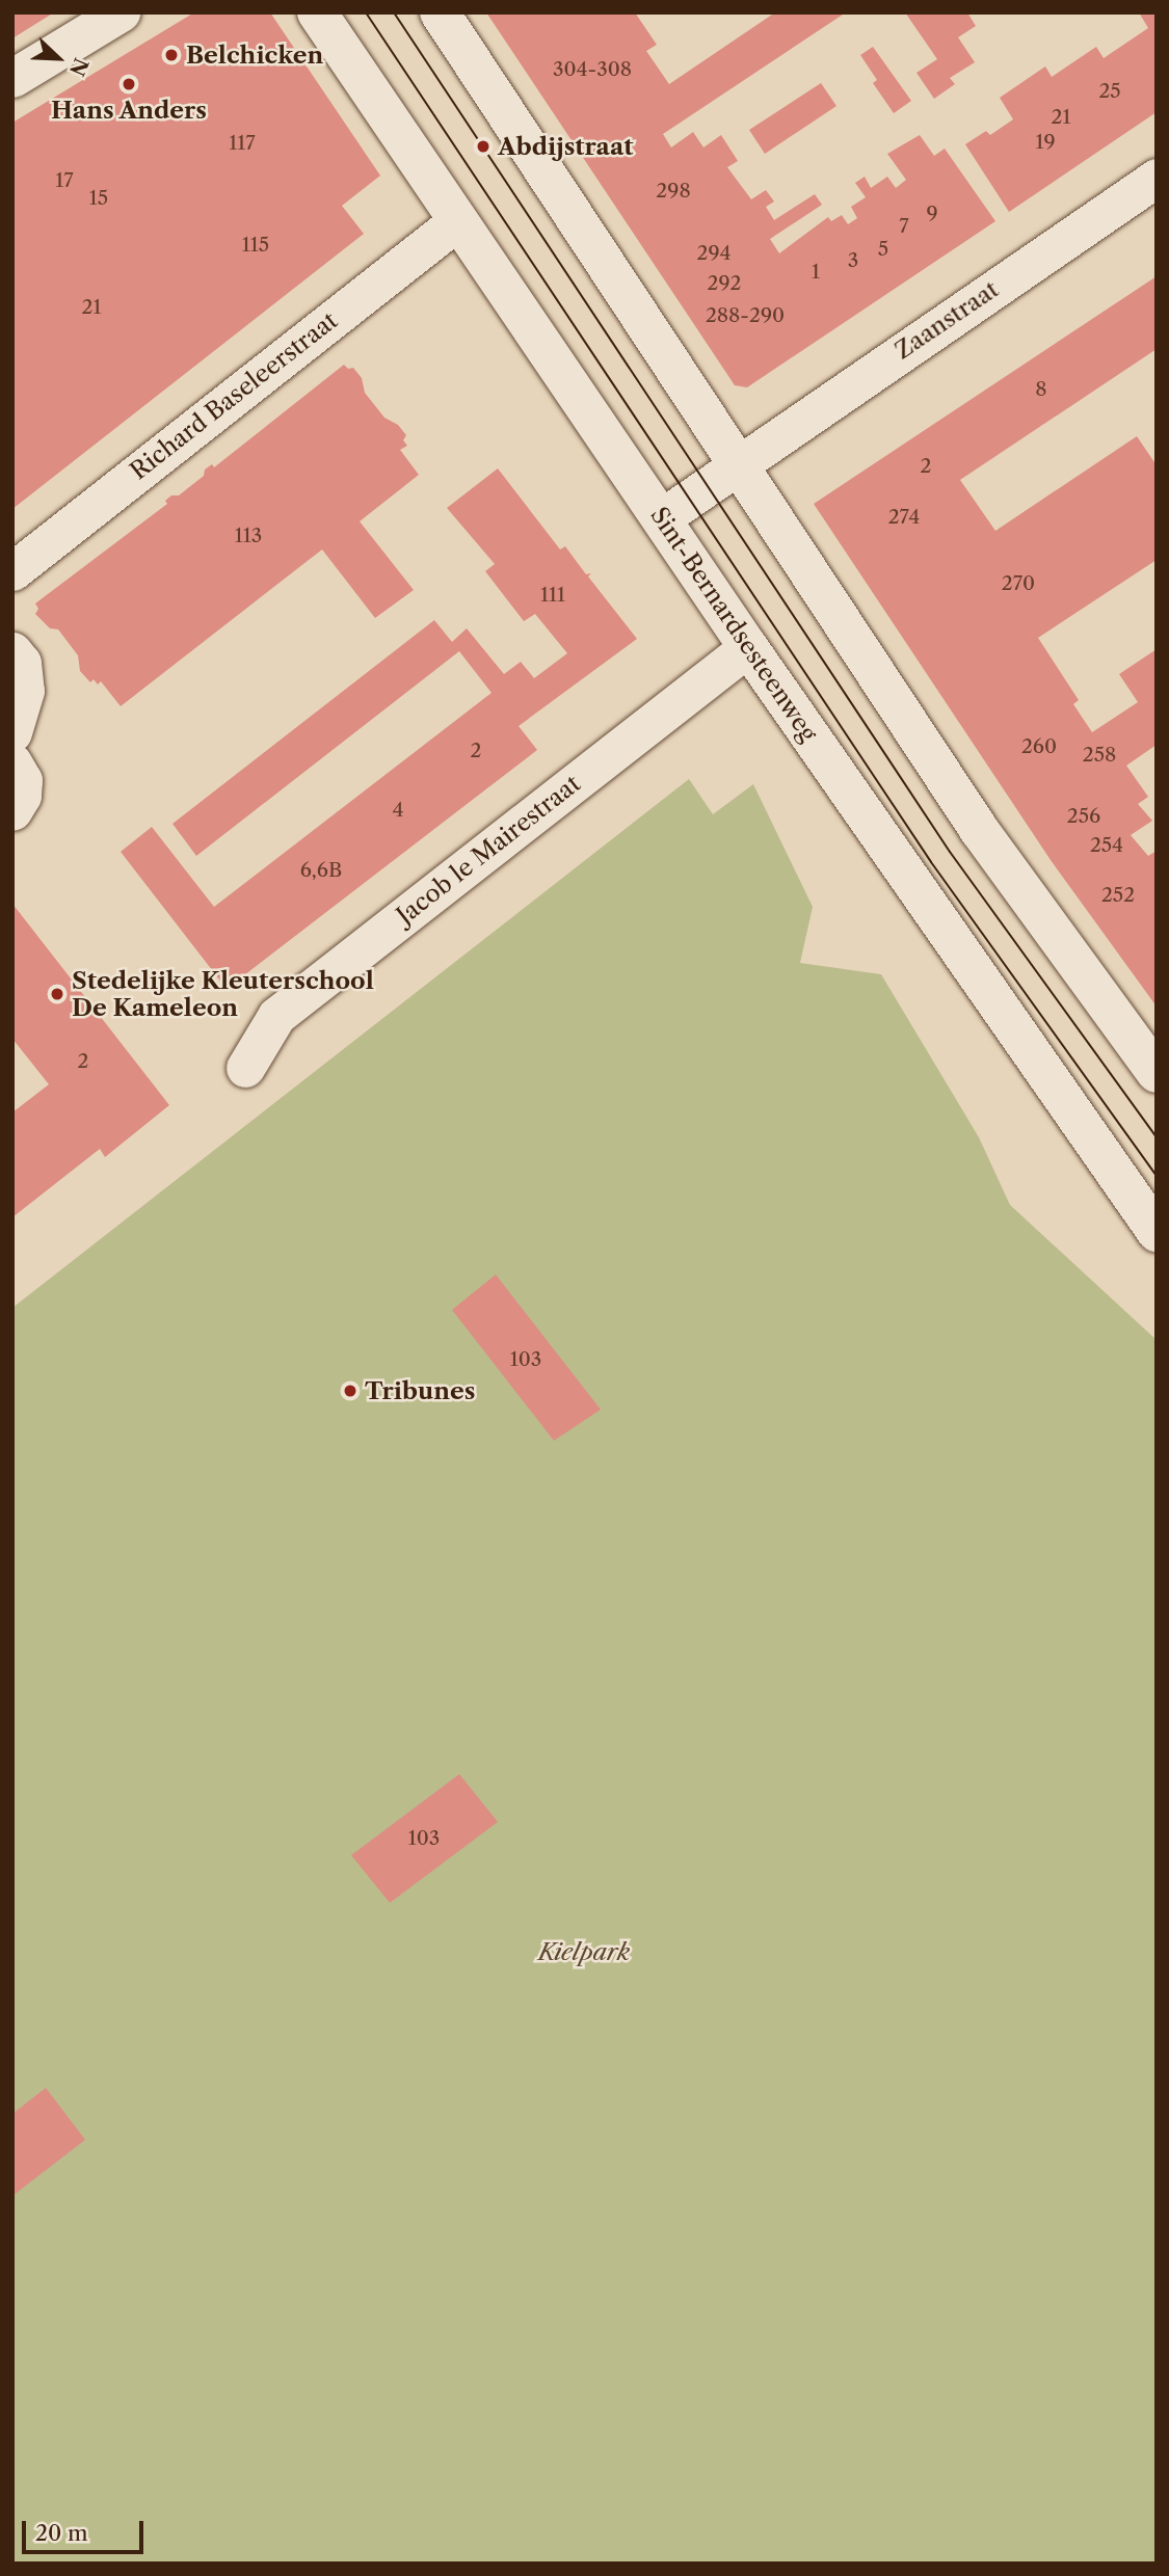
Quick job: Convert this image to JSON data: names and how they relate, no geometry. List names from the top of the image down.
{
  "streets": {
    "street": [
      "Zaanstraat",
      "Richard Baseleerstraat",
      "Sint-Bernardsesteenweg",
      "Jacob le Mairestraat"
    ]
  },
  "crossings": [
    ["Zaanstraat", "Sint-Bernardsesteenweg"],
    ["Richard Baseleerstraat", "Sint-Bernardsesteenweg"],
    ["Sint-Bernardsesteenweg", "Jacob le Mairestraat"]
  ],
  "parks": ["Kielpark"],
  "places": [
    "Belchicken",
    "Hans Anders",
    "Abdijstraat",
    "Stedelijke Kleuterschool De Kameleon",
    "Tribunes"
  ],
  "house_numbers": [
    "304-308",
    "25",
    "21",
    "19",
    "117",
    "17",
    "298",
    "15",
    "9",
    "7",
    "115",
    "5",
    "294",
    "3",
    "1",
    "292",
    "21",
    "288-290",
    "8",
    "2",
    "274",
    "113",
    "270",
    "111",
    "260",
    "2",
    "258",
    "4",
    "256",
    "254",
    "6,6B",
    "252",
    "2",
    "103",
    "103"
  ],
  "scale_bar": "20 m",
  "north": "bottom right"
}
